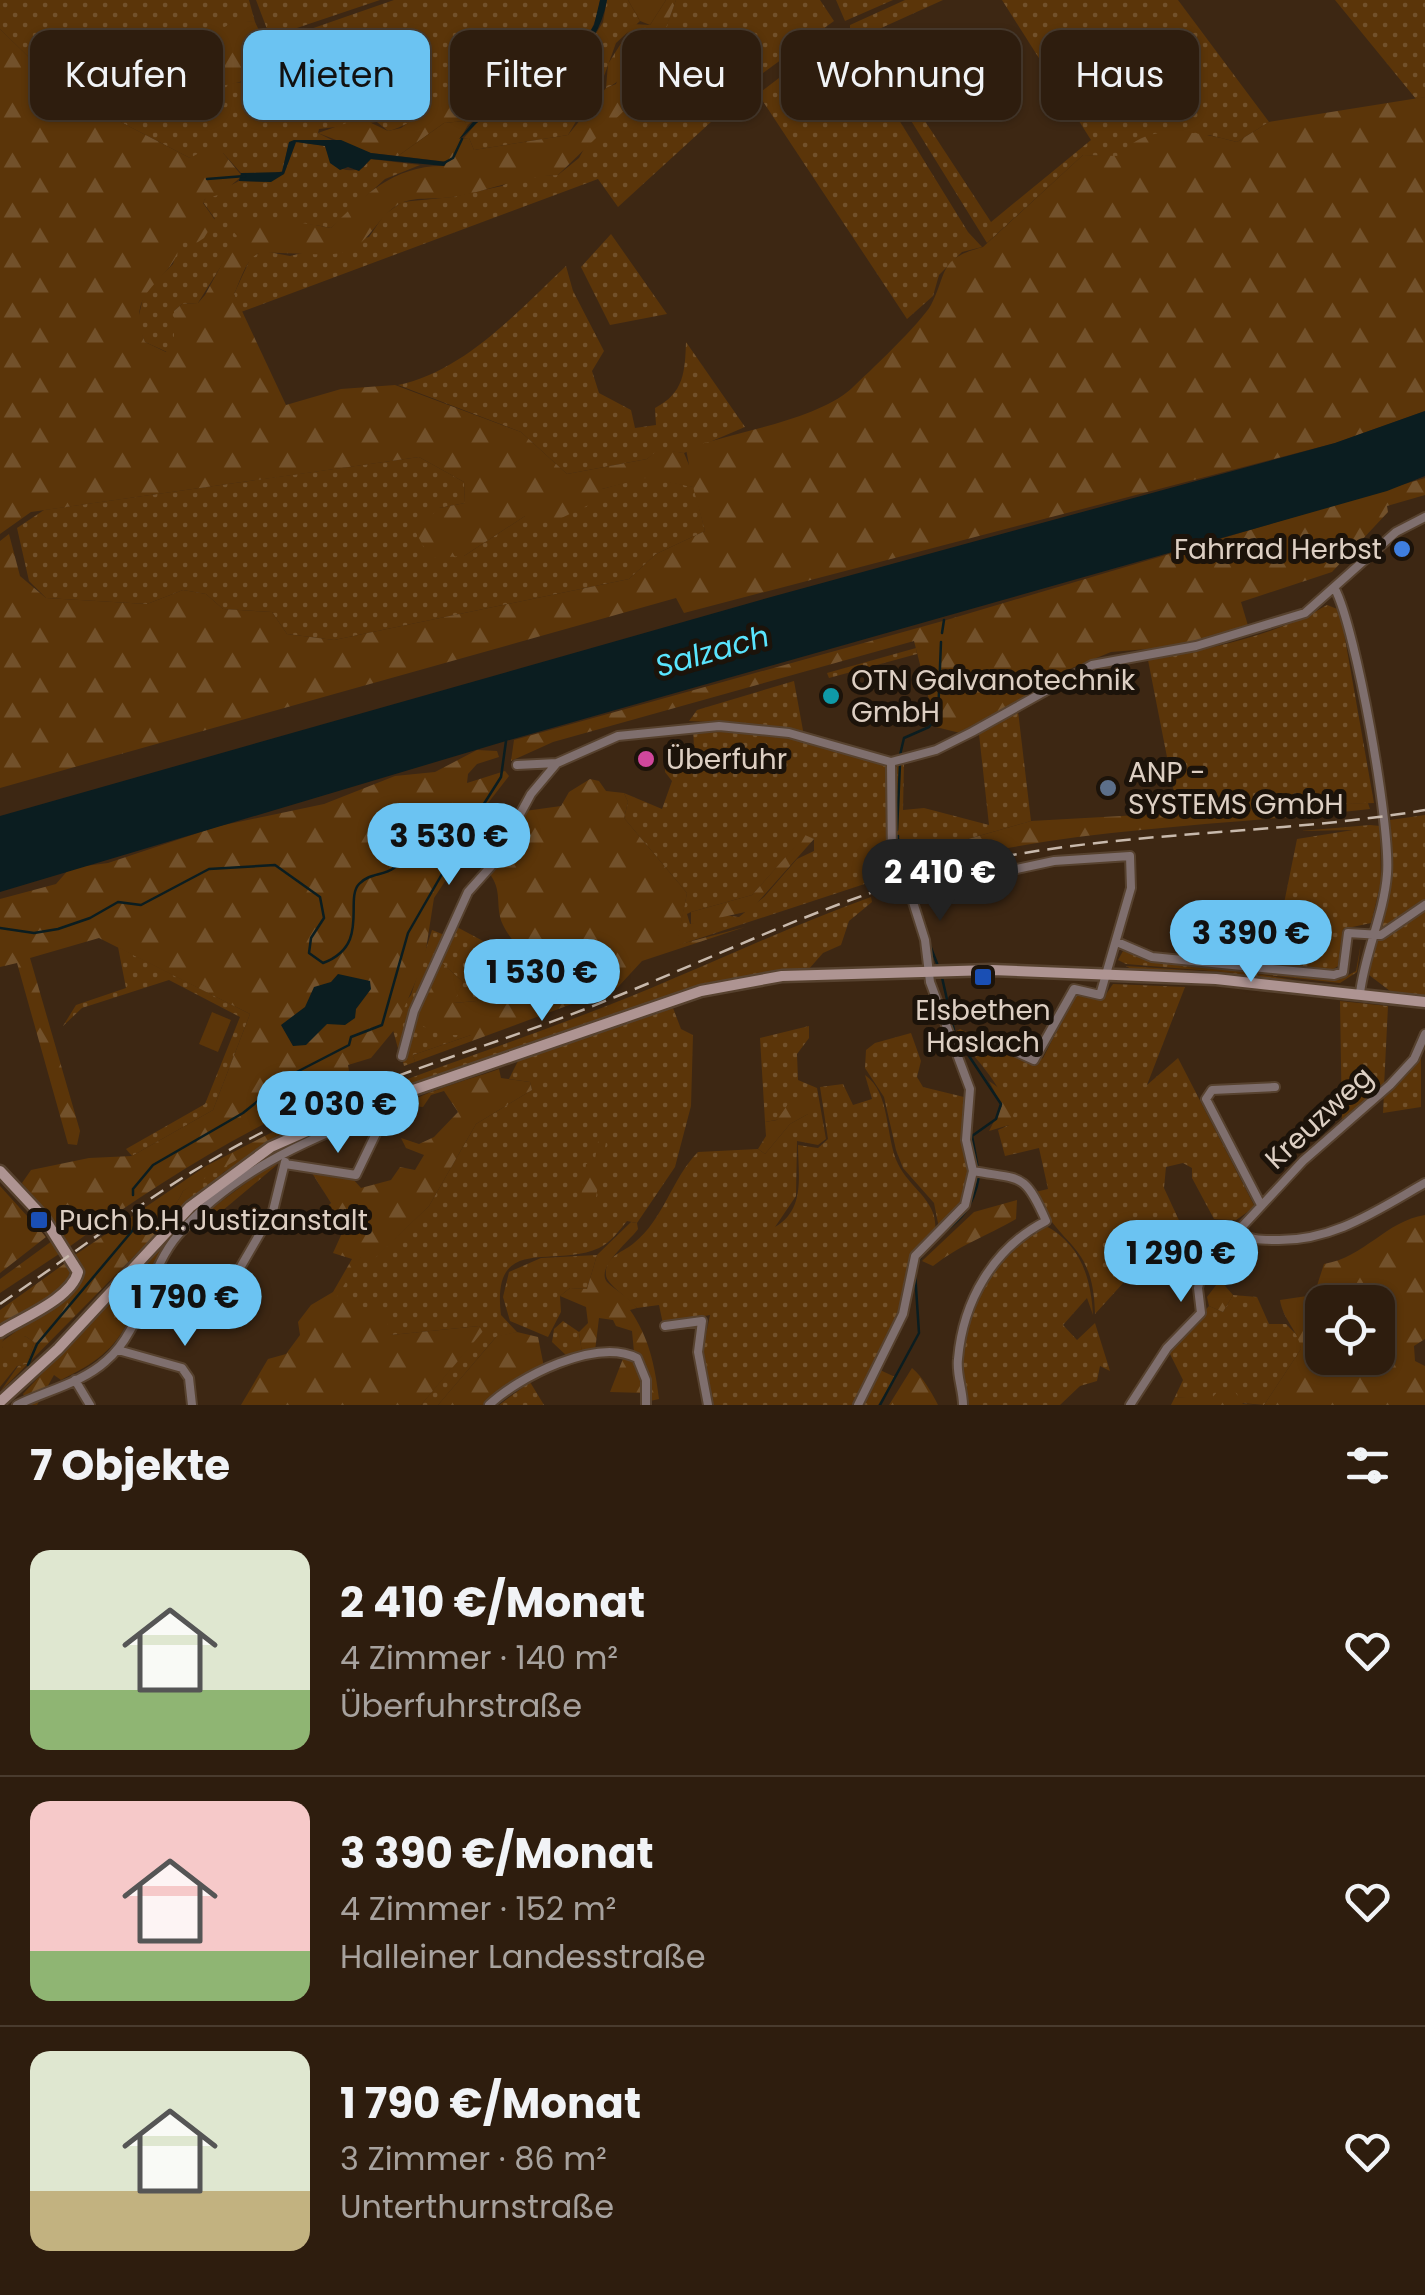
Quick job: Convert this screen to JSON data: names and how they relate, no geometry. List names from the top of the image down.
{
  "streets": {
    "street": ["Kreuzweg"]
  },
  "water": ["Salzach"],
  "places": {
    "other": [
      "Fahrrad Herbst",
      "OTN Galvanotechnik GmbH",
      "Überfuhr",
      "ANP - SYSTEMS GmbH"
    ],
    "transit": ["Elsbethen Haslach", "Puch b.H. Justizanstalt"]
  },
  "page": {
    "chip": [
      "Kaufen",
      "Mieten",
      "Filter",
      "Neu",
      "Wohnung",
      "Haus"
    ],
    "price": [
      "3 530 €",
      "2 410 €",
      "3 390 €",
      "1 530 €",
      "2 030 €",
      "1 290 €",
      "1 790 €"
    ],
    "heading": "7 Objekte",
    "list": [
      {
        "name": "2 410 €/Monat",
        "note": "4 Zimmer · 140 m² · Überfuhrstraße"
      },
      {
        "name": "3 390 €/Monat",
        "note": "4 Zimmer · 152 m² · Halleiner Landesstraße"
      },
      {
        "name": "1 790 €/Monat",
        "note": "3 Zimmer · 86 m² · Unterthurnstraße"
      }
    ]
  }
}
